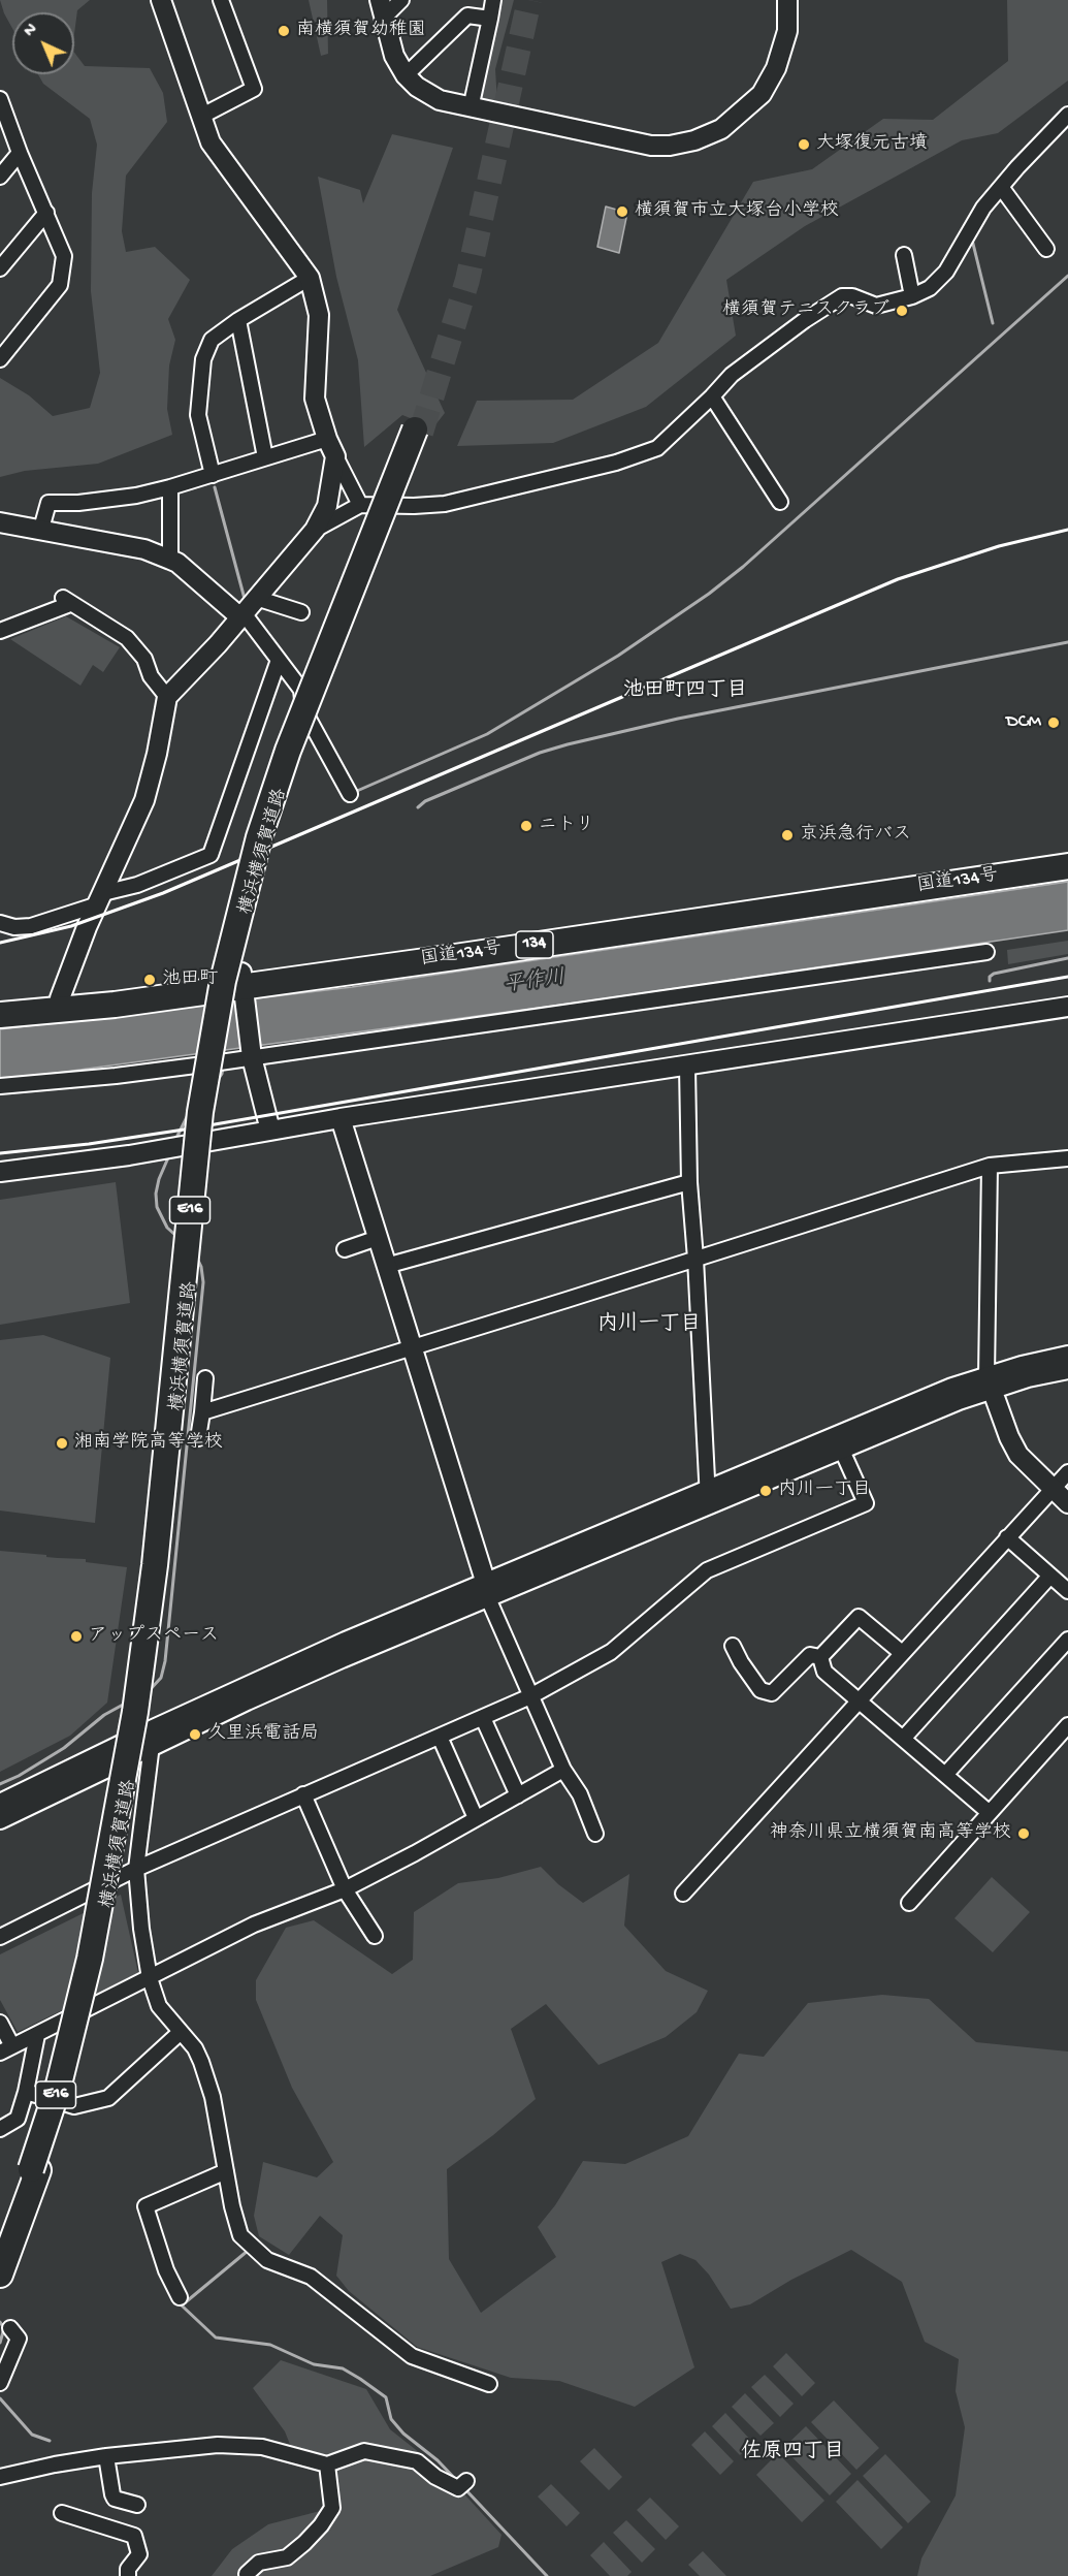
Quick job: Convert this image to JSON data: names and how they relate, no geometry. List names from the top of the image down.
{
  "streets": {
    "highway": [
      "横浜横須賀道路",
      "国道134号",
      "134",
      "E16"
    ]
  },
  "districts": ["池田町四丁目", "内川一丁目", "佐原四丁目"],
  "water": ["平作川"],
  "places": [
    "南横須賀幼稚園",
    "大塚復元古墳",
    "横須賀市立大塚台小学校",
    "横須賀テニスクラブ",
    "DCM",
    "ニトリ",
    "京浜急行バス",
    "池田町",
    "湘南学院高等学校",
    "内川一丁目",
    "アップスペース",
    "久里浜電話局",
    "神奈川県立横須賀南高等学校"
  ],
  "north": "top left"
}
